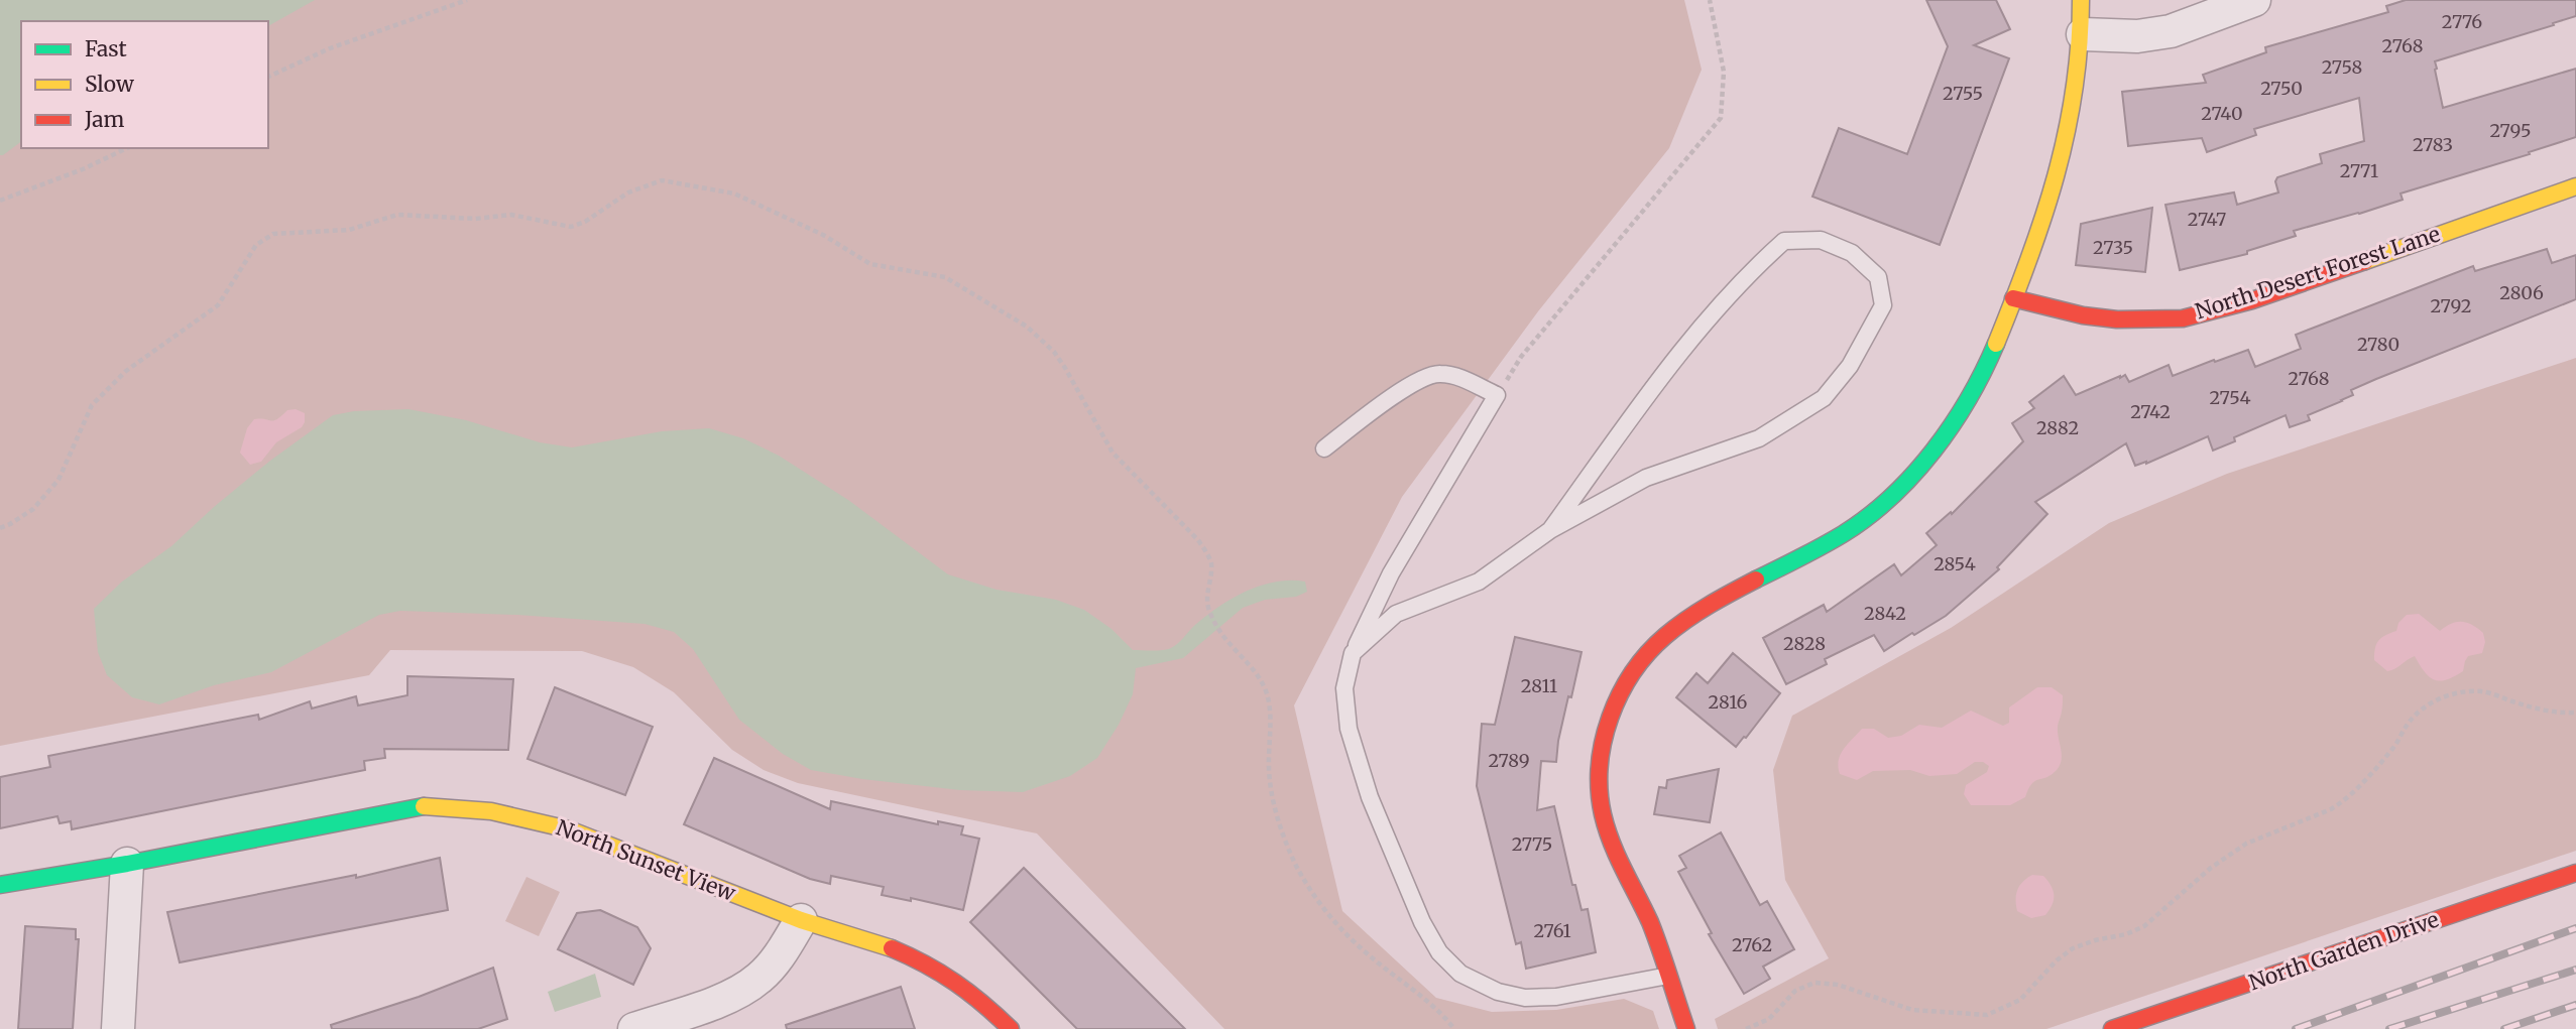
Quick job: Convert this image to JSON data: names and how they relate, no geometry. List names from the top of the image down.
{
  "streets": {
    "street": ["North Desert Forest Lane", "North Sunset View", "North Garden Drive"]
  },
  "house_numbers": [
    "2776",
    "2768",
    "2758",
    "2750",
    "2755",
    "2740",
    "2795",
    "2783",
    "2771",
    "2747",
    "2735",
    "2806",
    "2792",
    "2780",
    "2768",
    "2754",
    "2742",
    "2882",
    "2854",
    "2842",
    "2828",
    "2811",
    "2816",
    "2789",
    "2775",
    "2761",
    "2762"
  ],
  "legend": ["Fast", "Slow", "Jam"]
}
